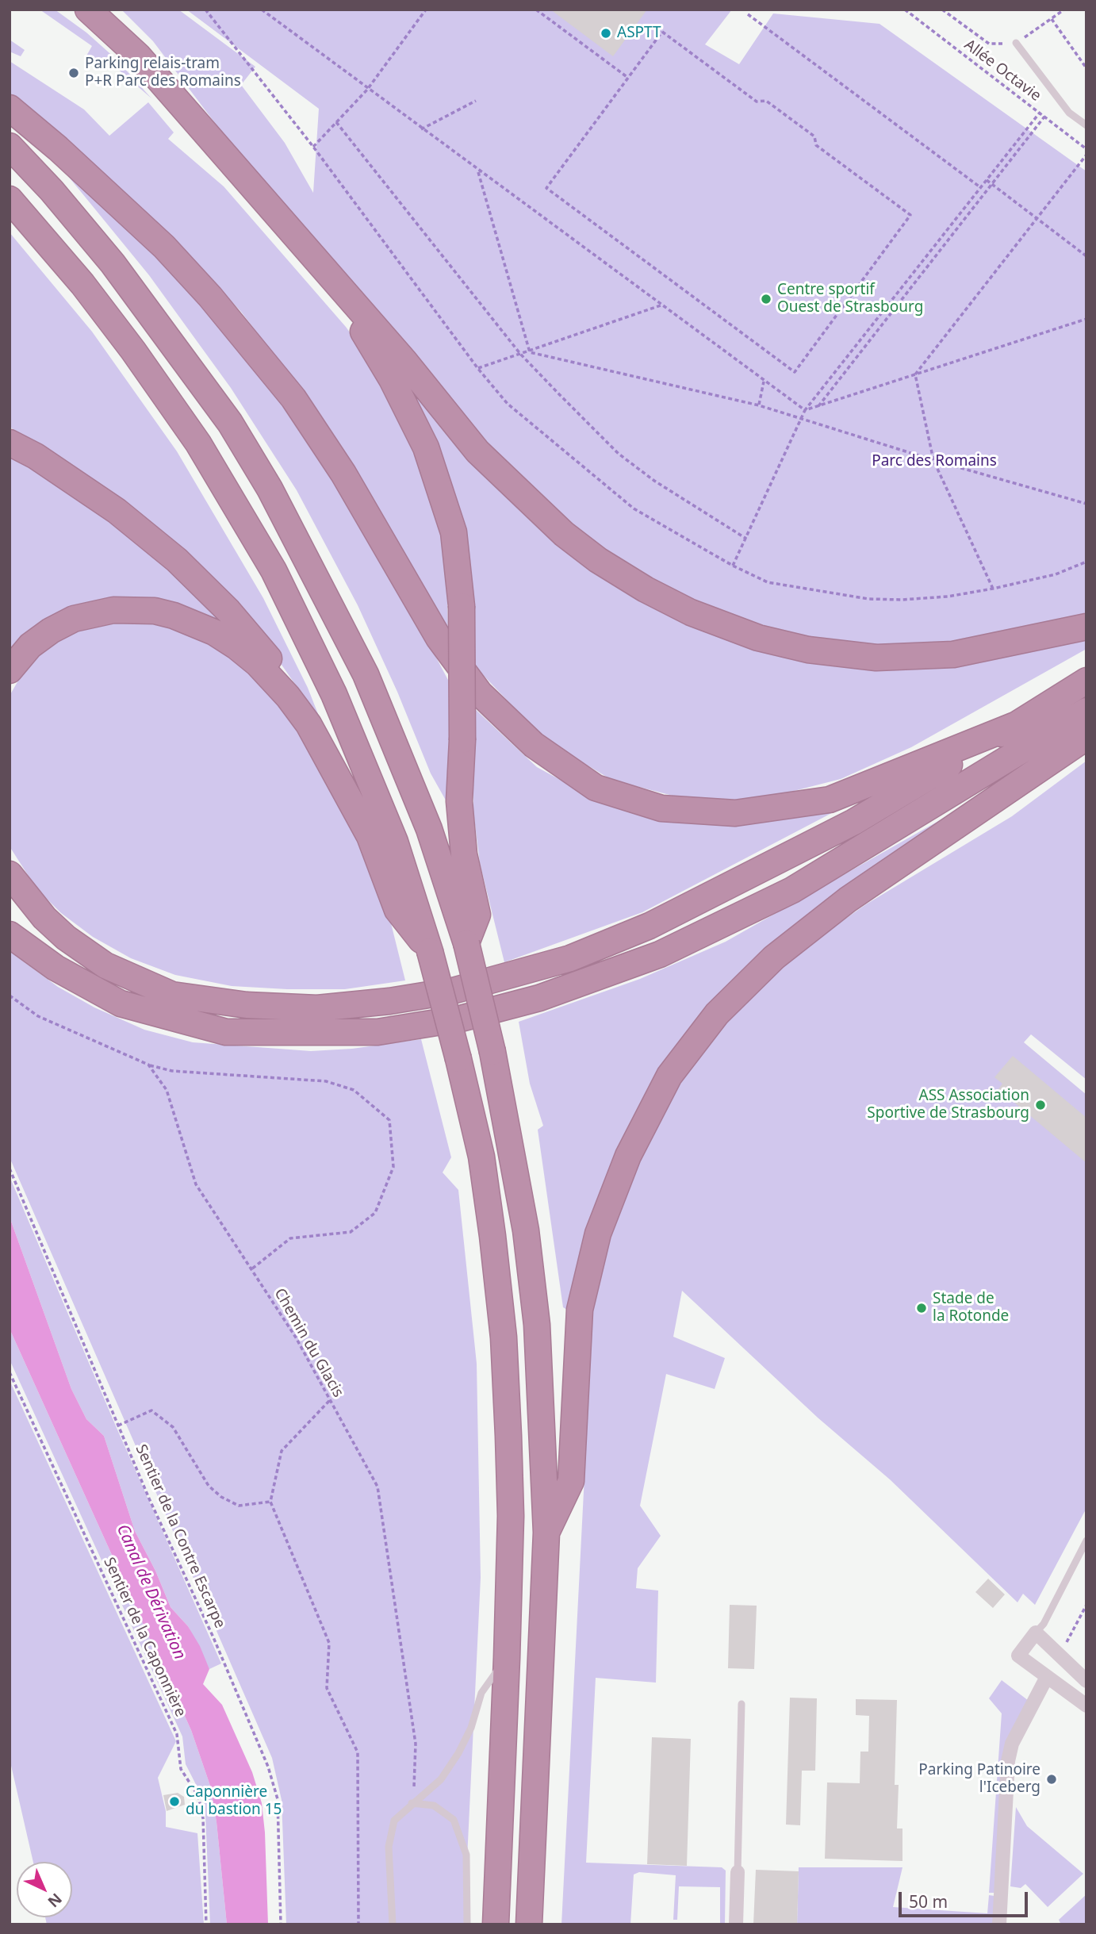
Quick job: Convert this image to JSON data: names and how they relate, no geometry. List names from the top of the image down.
{
  "streets": {
    "path": [
      "Allée Octavie",
      "Chemin du Glacis",
      "Sentier de la Contre Escarpe",
      "Sentier de la Caponnière"
    ]
  },
  "water": ["Canal de Dérivation"],
  "parks": ["Parc des Romains"],
  "places": [
    "ASPTT",
    "Parking relais-tram P+R Parc des Romains",
    "Centre sportif Ouest de Strasbourg",
    "ASS Association Sportive de Strasbourg",
    "Stade de la Rotonde",
    "Parking Patinoire l'Iceberg",
    "Caponnière du bastion 15"
  ],
  "scale_bar": "50 m",
  "north": "bottom right"
}
